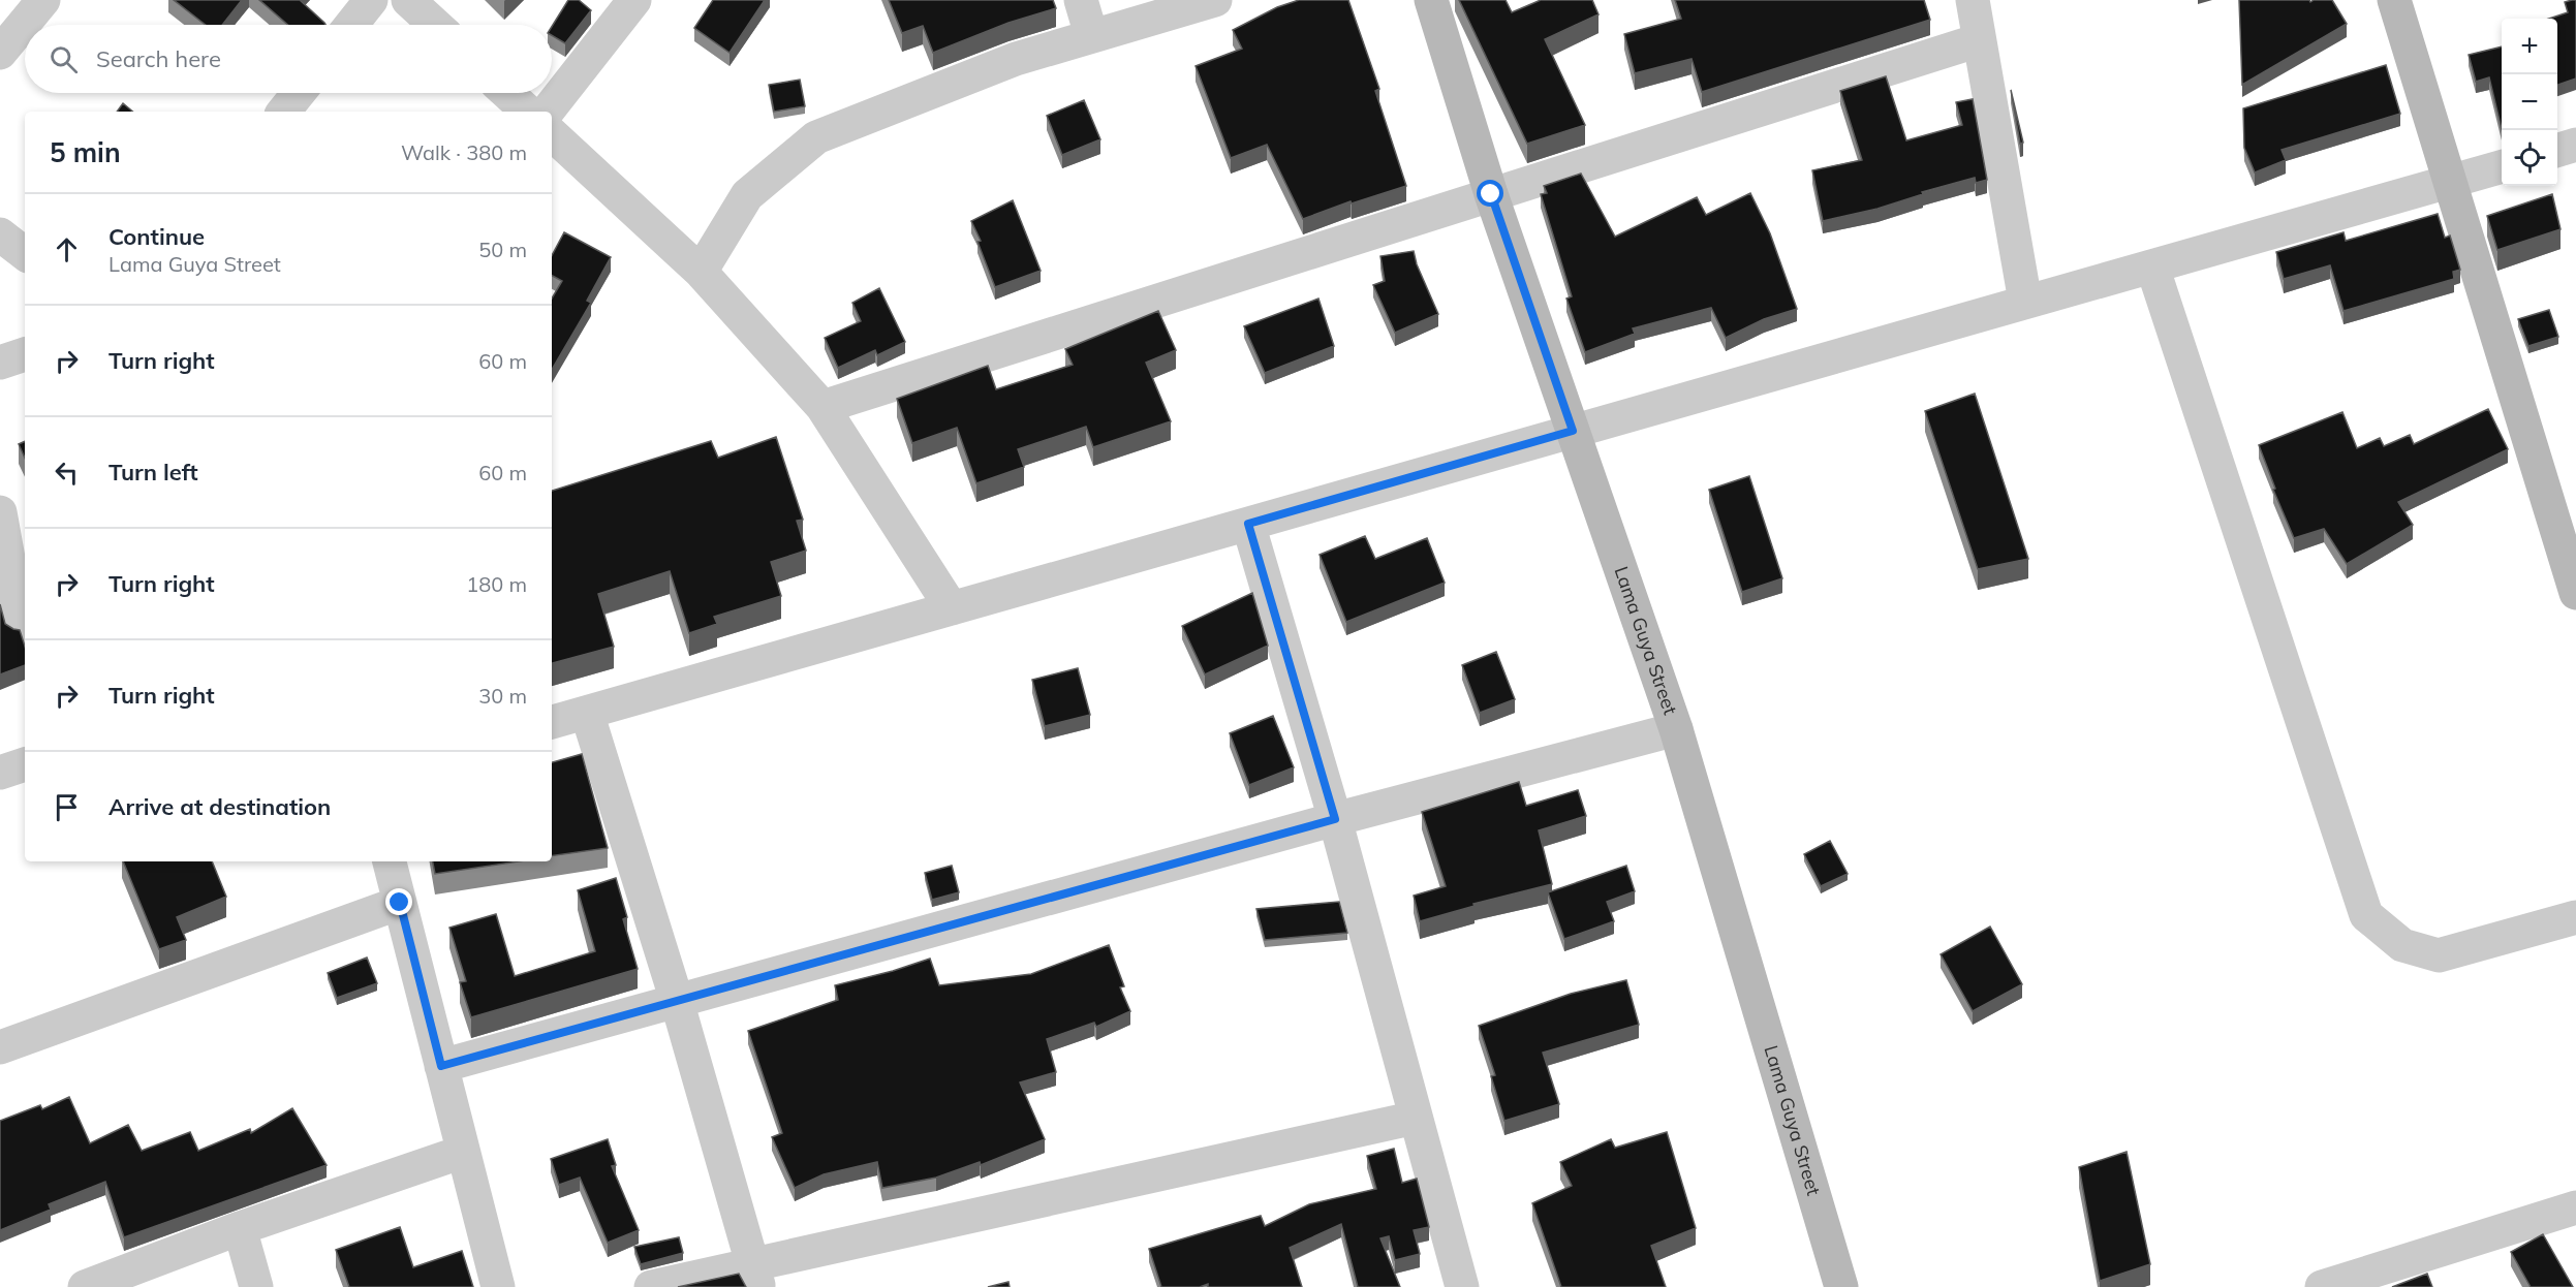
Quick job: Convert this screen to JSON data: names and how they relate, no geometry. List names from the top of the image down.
{
  "streets": {
    "street": ["Lama Guya Street"]
  },
  "page": {
    "map_buttons": ["+", "−"],
    "search": "Search here",
    "heading": ["5 min", "Walk · 380 m"],
    "list": [
      ["Continue", "Lama Guya Street", "50 m"],
      ["Turn right", "60 m"],
      ["Turn left", "60 m"],
      ["Turn right", "180 m"],
      ["Turn right", "30 m"],
      "Arrive at destination"
    ]
  }
}
